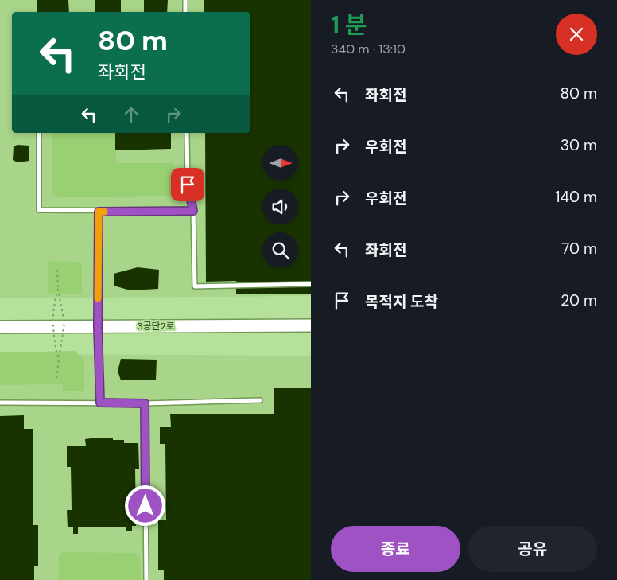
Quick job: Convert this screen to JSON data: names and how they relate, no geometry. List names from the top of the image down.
{
  "streets": {
    "street": ["3공단2로"]
  },
  "north": "right",
  "page": {
    "heading": ["1 분", "340 m · 13:10"],
    "turn": ["80 m", "좌회전"],
    "list": [
      {
        "name": "좌회전",
        "value": "80 m"
      },
      {
        "name": "우회전",
        "value": "30 m"
      },
      {
        "name": "우회전",
        "value": "140 m"
      },
      {
        "name": "좌회전",
        "value": "70 m"
      },
      {
        "name": "목적지 도착",
        "value": "20 m"
      }
    ],
    "buttons": ["종료", "공유"]
  }
}
